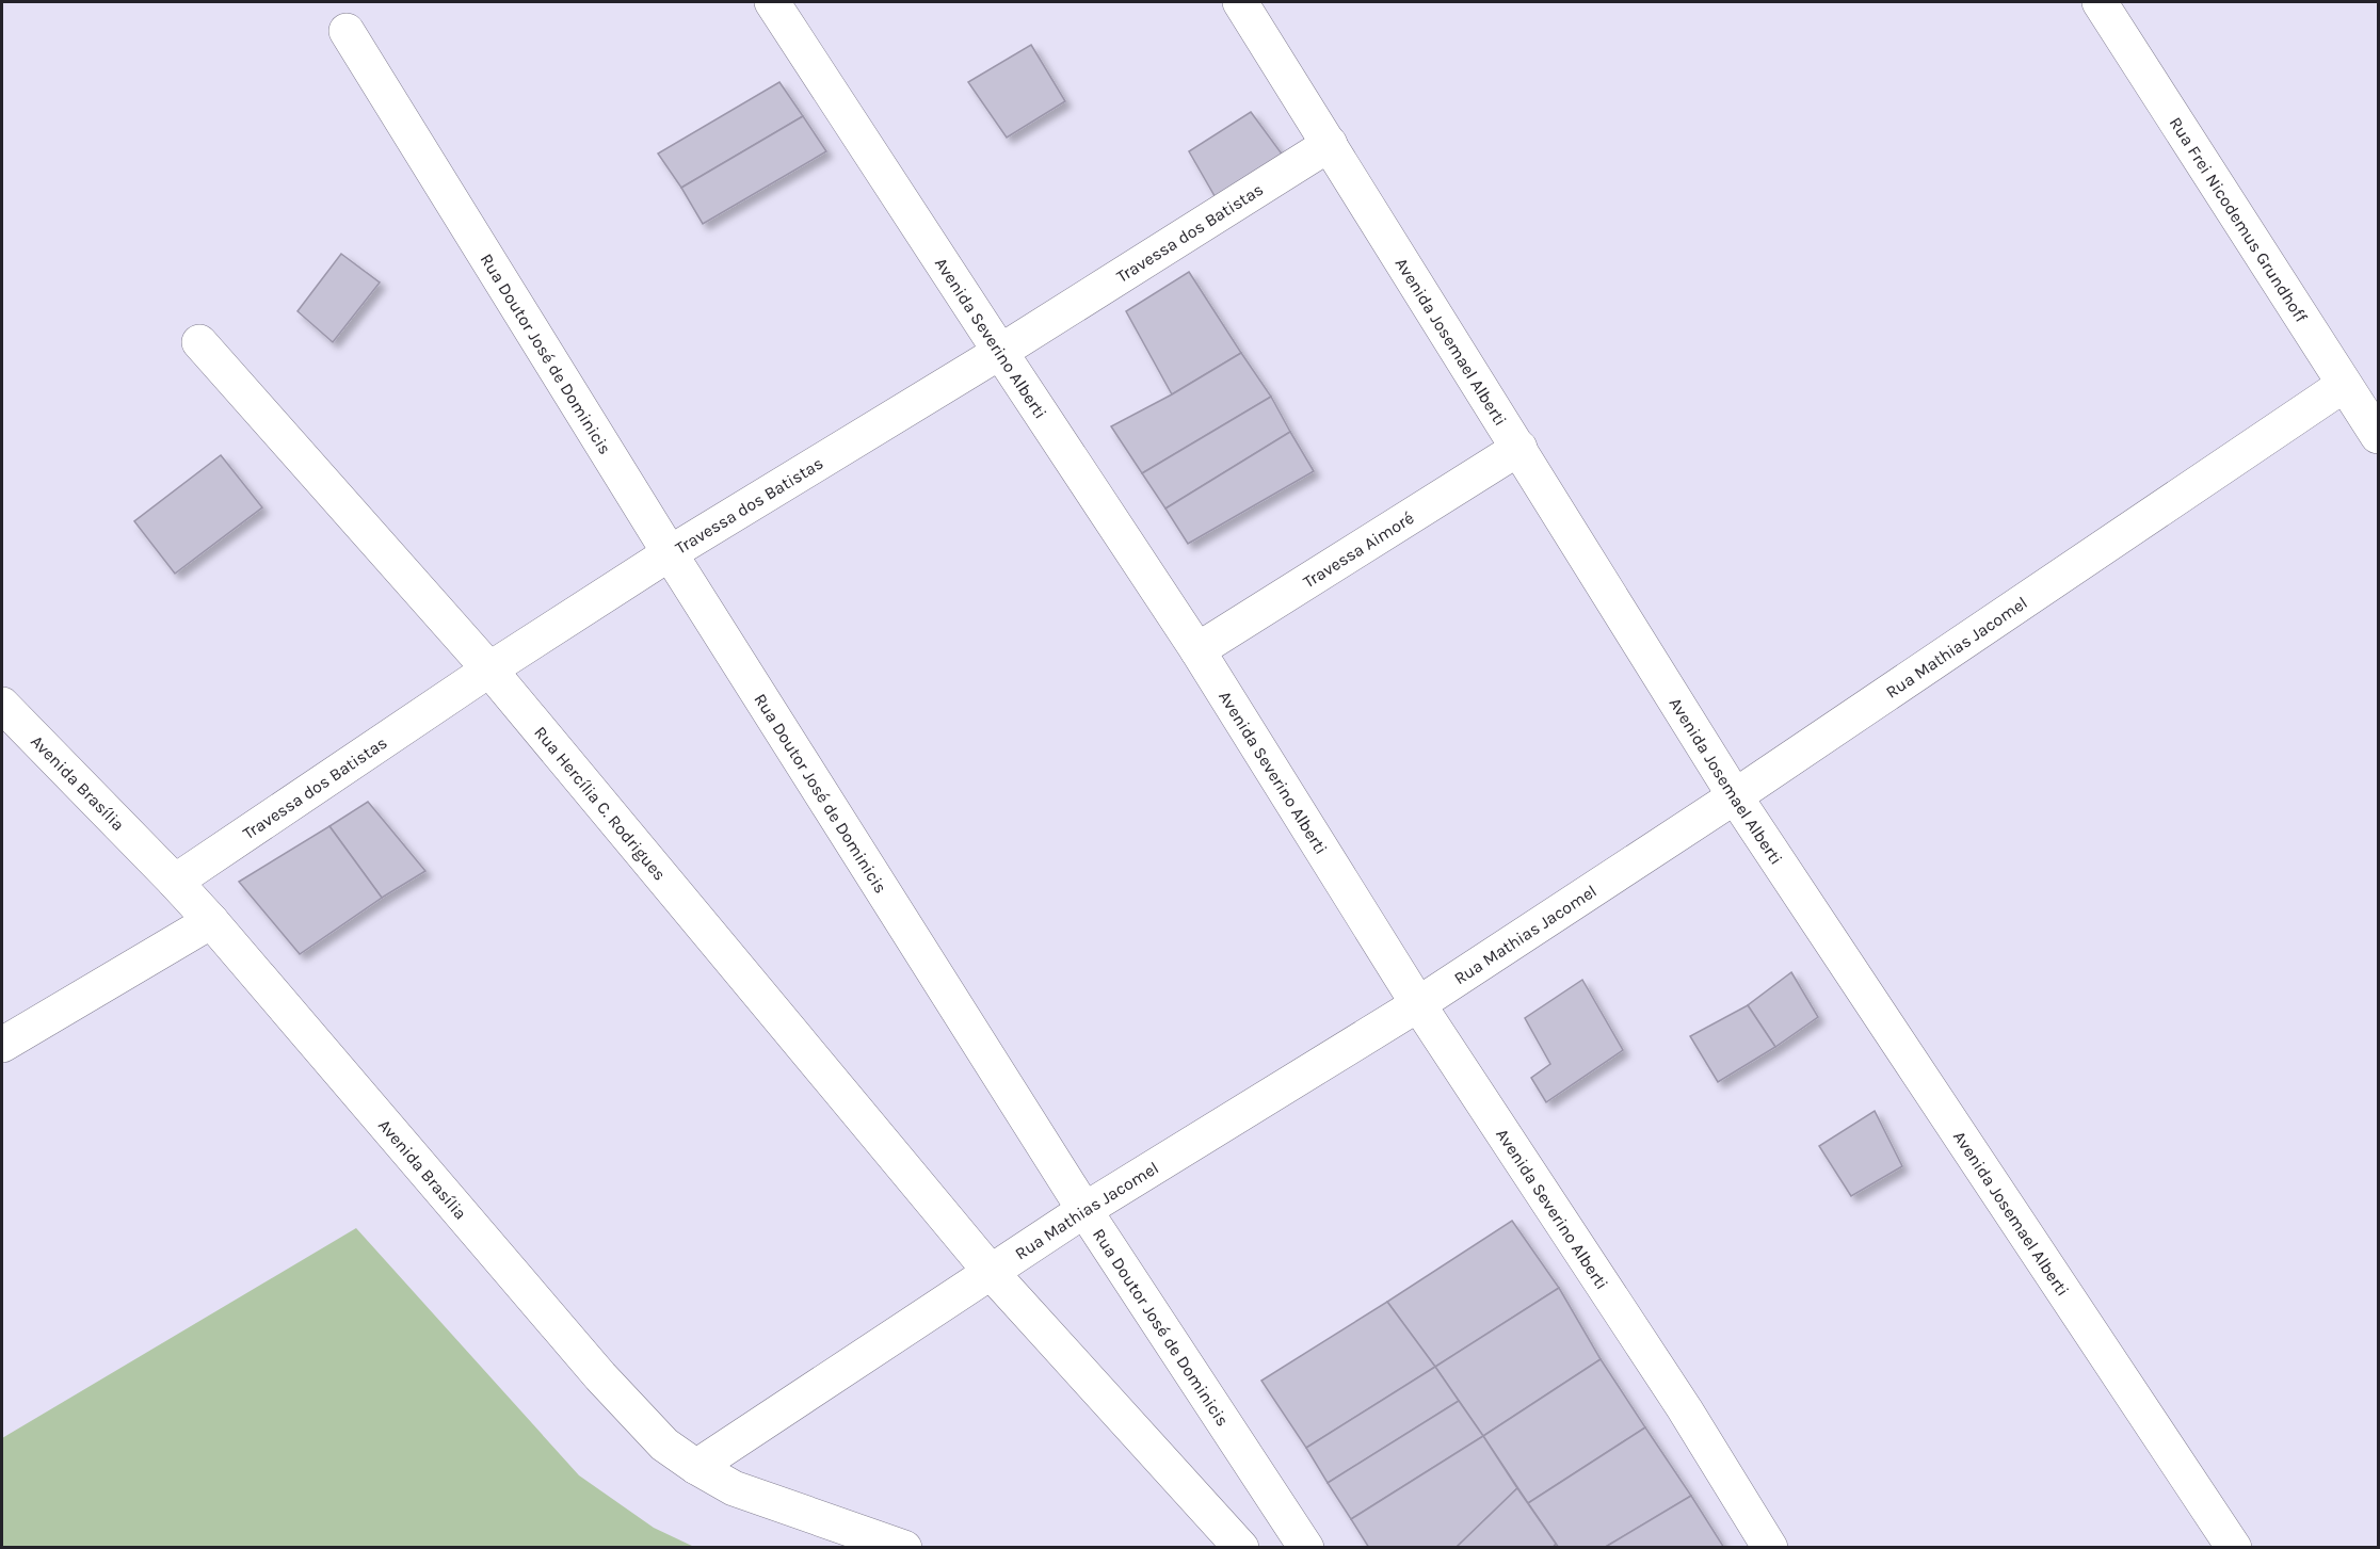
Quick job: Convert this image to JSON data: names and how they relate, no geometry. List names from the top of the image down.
{
  "streets": {
    "street": [
      "Rua Frei Nicodemus Grundhoff",
      "Travessa dos Batistas",
      "Avenida Severino Alberti",
      "Avenida Josemael Alberti",
      "Rua Doutor José de Dominicis",
      "Travessa Aimoré",
      "Rua Mathias Jacomel",
      "Avenida Brasília",
      "Rua Hercília C. Rodrigues"
    ]
  },
  "crossings": [
    ["Rua Frei Nicodemus Grundhoff", "Rua Mathias Jacomel"],
    ["Travessa dos Batistas", "Avenida Severino Alberti"],
    ["Travessa dos Batistas", "Avenida Josemael Alberti"],
    ["Travessa dos Batistas", "Rua Doutor José de Dominicis"],
    ["Travessa dos Batistas", "Avenida Brasília"],
    ["Travessa dos Batistas", "Rua Hercília C. Rodrigues"],
    ["Avenida Severino Alberti", "Travessa Aimoré"],
    ["Avenida Severino Alberti", "Rua Mathias Jacomel"],
    ["Avenida Josemael Alberti", "Travessa Aimoré"],
    ["Avenida Josemael Alberti", "Rua Mathias Jacomel"],
    ["Rua Doutor José de Dominicis", "Rua Mathias Jacomel"],
    ["Rua Mathias Jacomel", "Avenida Brasília"],
    ["Rua Mathias Jacomel", "Rua Hercília C. Rodrigues"]
  ]
}
